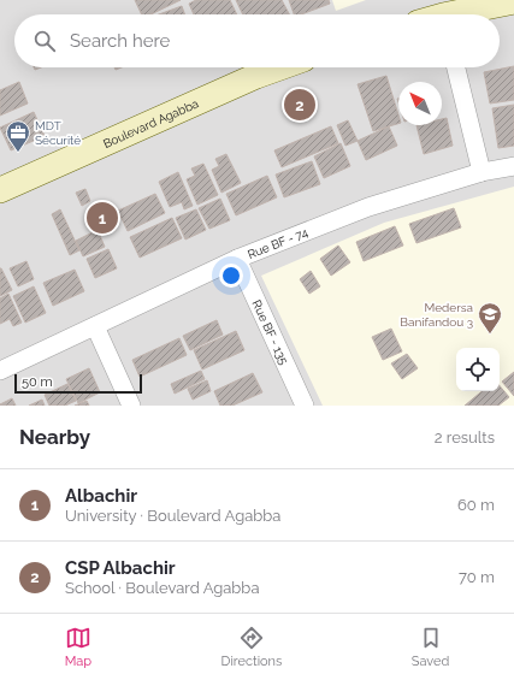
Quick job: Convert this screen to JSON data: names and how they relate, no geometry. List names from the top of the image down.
{
  "streets": {
    "main road": ["Boulevard Agabba"],
    "street": ["Rue BF - 74", "Rue BF - 135"]
  },
  "crossings": [
    ["Rue BF - 74", "Rue BF - 135"]
  ],
  "places": {
    "office": ["MDT Sécurité"],
    "school or university": ["Medersa Banifandou 3"]
  },
  "scale_bar": "50 m",
  "north": "top left",
  "page": {
    "search": "Search here",
    "pins": ["2", "1"],
    "scale": "50 m",
    "heading": ["Nearby", "2 results"],
    "list": [
      {
        "mark": "1",
        "name": "Albachir",
        "note": "University · Boulevard Agabba",
        "value": "60 m"
      },
      {
        "mark": "2",
        "name": "CSP Albachir",
        "note": "School · Boulevard Agabba",
        "value": "70 m"
      }
    ],
    "nav": ["Map", "Directions", "Saved"]
  }
}
